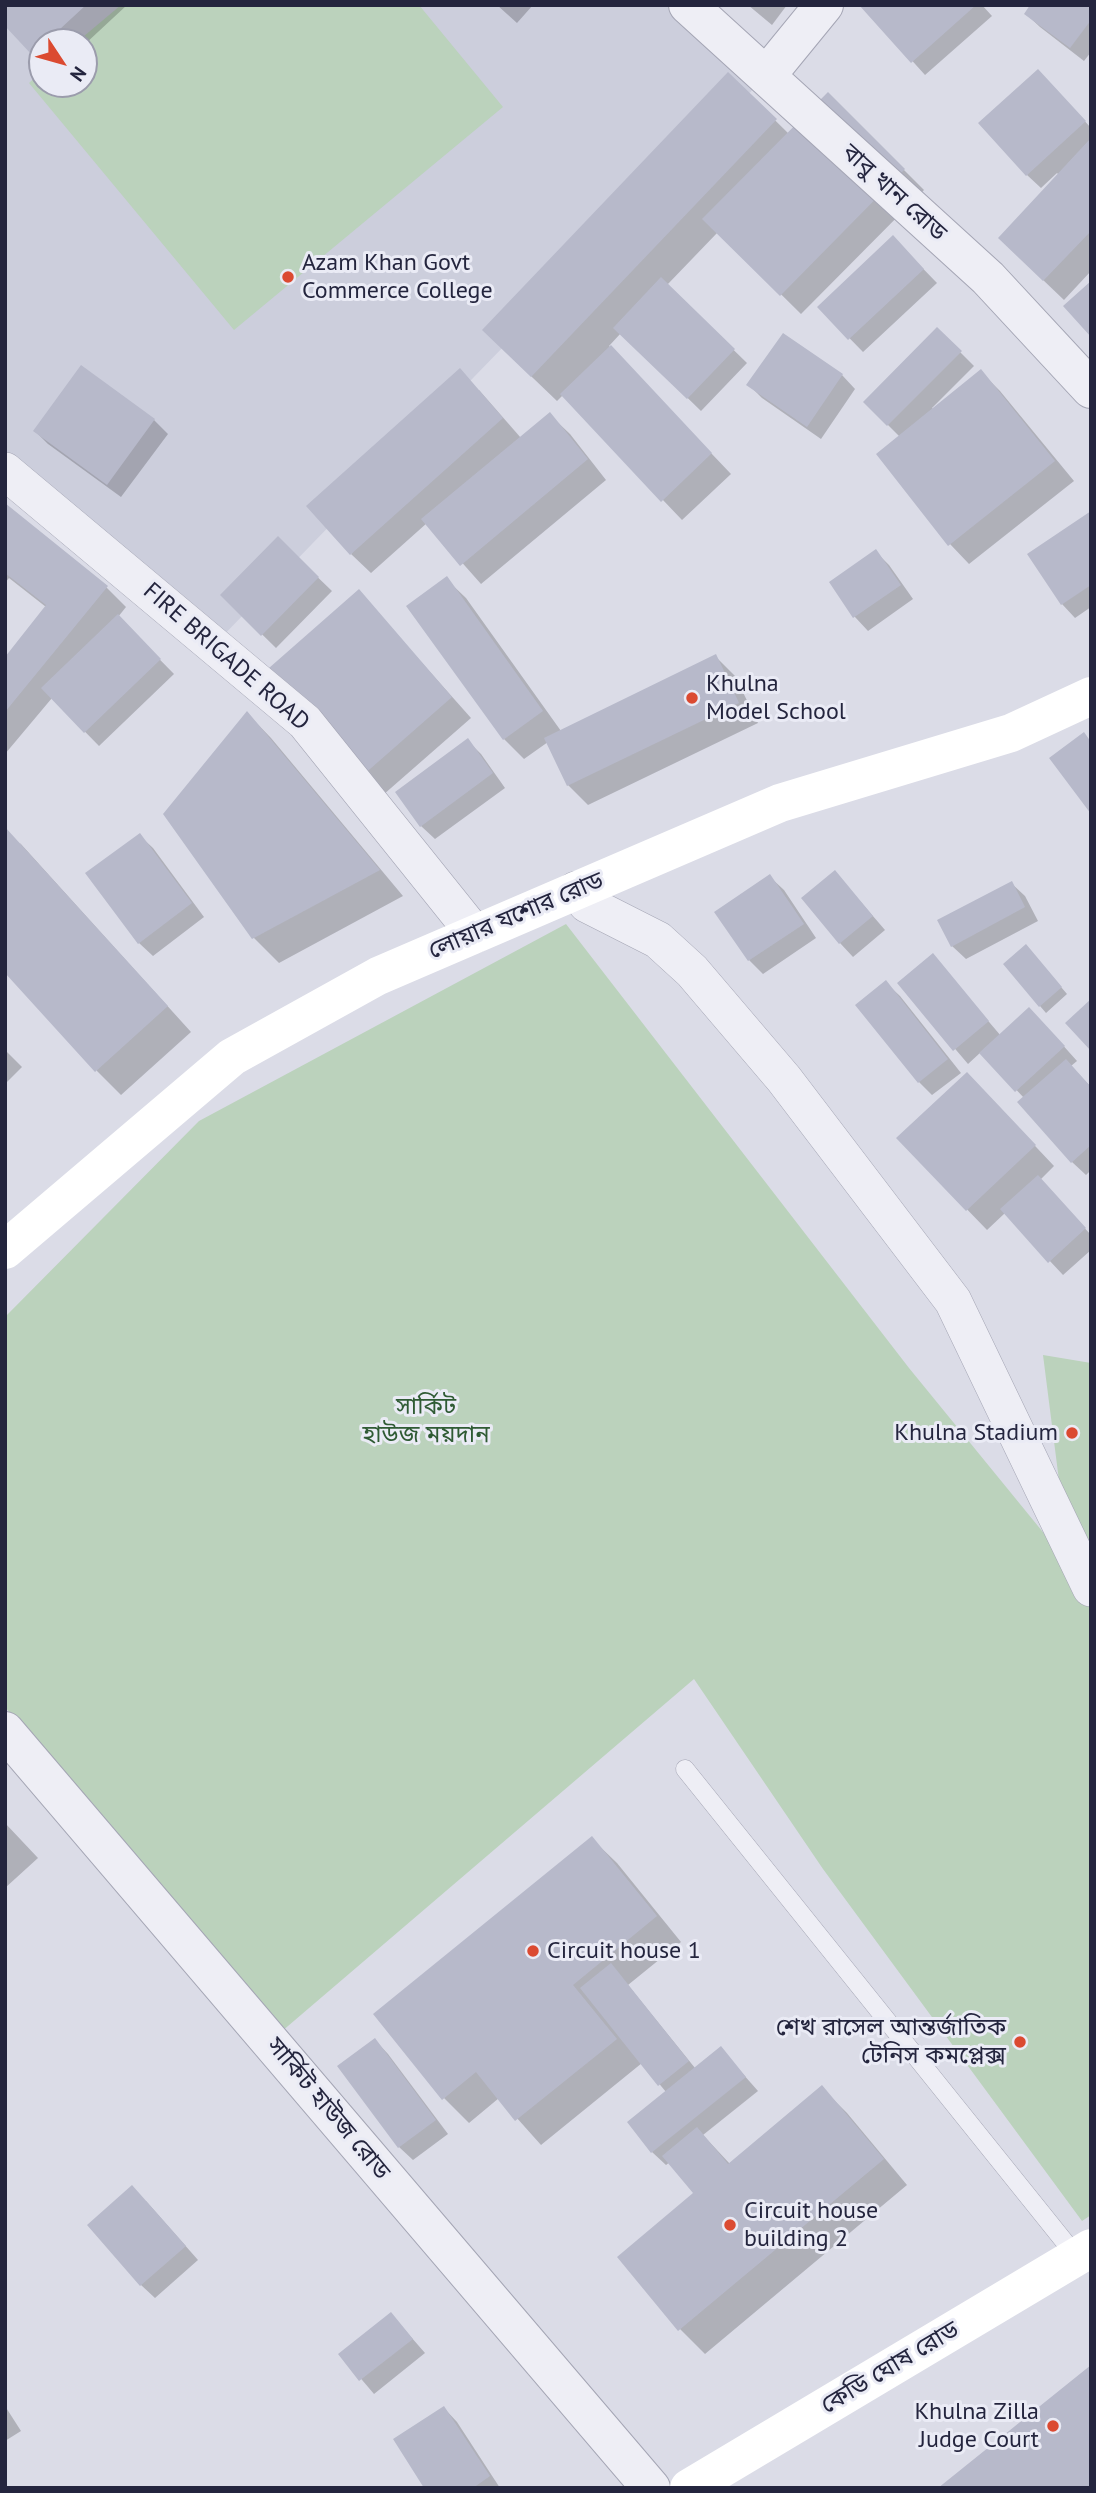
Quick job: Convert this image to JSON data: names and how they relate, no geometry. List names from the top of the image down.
{
  "streets": {
    "main road": ["লোয়ার যশোর রোড", "কেডি ঘোষ রোড"],
    "street": ["বাবু খান রোড", "FIRE BRIGADE ROAD", "সার্কিট হাউজ রোড"]
  },
  "crossings": [
    ["FIRE BRIGADE ROAD", "লোয়ার যশোর রোড"]
  ],
  "parks": ["সার্কিট হাউজ ময়দান"],
  "places": [
    "Azam Khan Govt Commerce College",
    "Khulna Model School",
    "Khulna Stadium",
    "Circuit house 1",
    "শেখ রাসেল আন্তর্জাতিক টেনিস কমপ্লেক্স",
    "Circuit house building 2",
    "Khulna Zilla Judge Court"
  ],
  "north": "bottom right"
}
